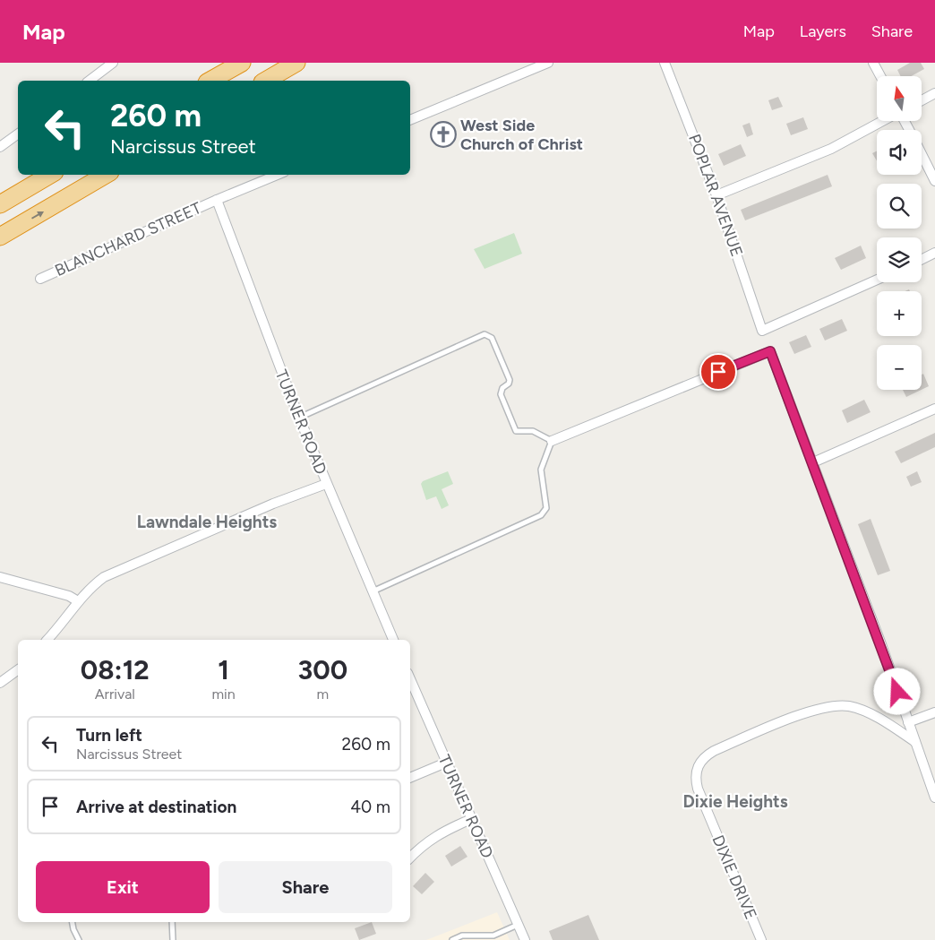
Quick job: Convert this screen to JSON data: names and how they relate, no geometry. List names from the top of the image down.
{
  "streets": {
    "street": [
      "POPLAR AVENUE",
      "BLANCHARD STREET",
      "TURNER ROAD",
      "DIXIE DRIVE"
    ]
  },
  "crossings": [
    ["BLANCHARD STREET", "TURNER ROAD"]
  ],
  "districts": ["Lawndale Heights", "Dixie Heights"],
  "places": {
    "church": ["West Side Church of Christ"]
  },
  "north": "top",
  "page": {
    "header": "Map",
    "nav": ["Map", "Layers", "Share"],
    "map_buttons": ["+", "−"],
    "turn": ["260 m", "Narcissus Street"],
    "eta": [
      "08:12",
      "Arrival",
      "1",
      "min",
      "300",
      "m"
    ],
    "list": [
      {
        "name": "Turn left",
        "note": "Narcissus Street",
        "value": "260 m"
      },
      {
        "name": "Arrive at destination",
        "value": "40 m"
      }
    ],
    "buttons": ["Exit", "Share"]
  }
}
